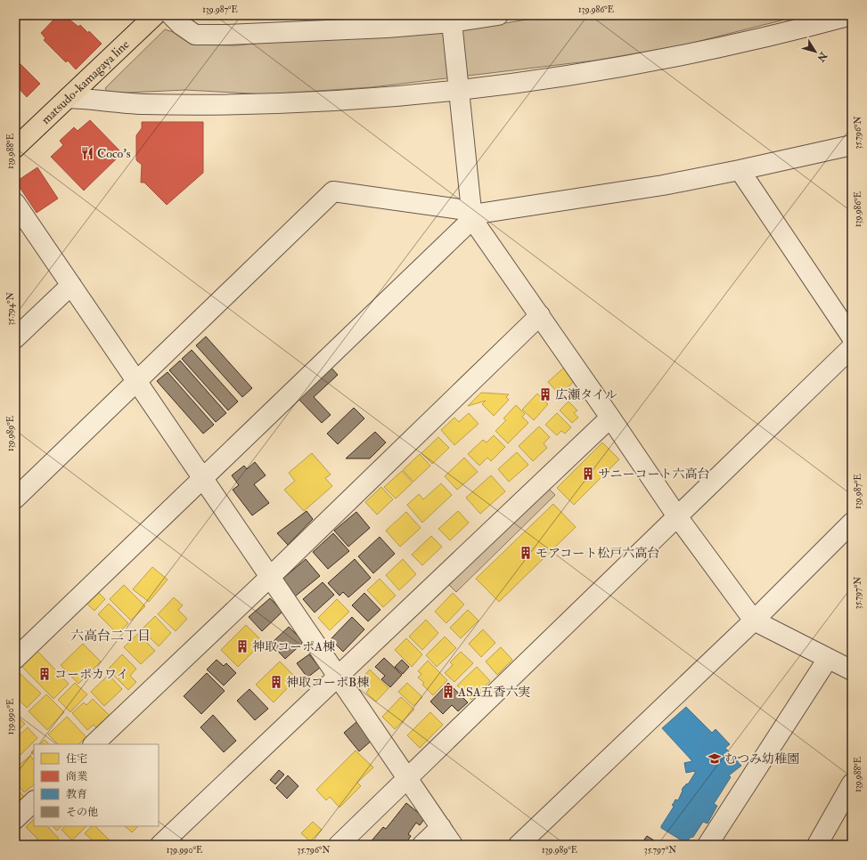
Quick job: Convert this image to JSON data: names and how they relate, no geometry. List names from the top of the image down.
{
  "streets": {
    "main road": ["matsudo-kamagaya line"]
  },
  "districts": ["六高台二丁目"],
  "places": {
    "restaurant": ["Coco's"],
    "building": [
      "広瀬タイル",
      "サニーコート六高台",
      "モアコート松戸六高台",
      "神取コーポA棟",
      "コーポカワイ",
      "神取コーポB棟",
      "ASA五香六実"
    ],
    "school or university": ["むつみ幼稚園"]
  },
  "legend": [
    "住宅",
    "商業",
    "教育",
    "その他"
  ],
  "north": "bottom right",
  "coordinates": [
    "139.987°E",
    "139.986°E",
    "35.796°N",
    "139.988°E",
    "35.794°N",
    "139.989°E",
    "35.797°N",
    "139.990°E"
  ]
}
